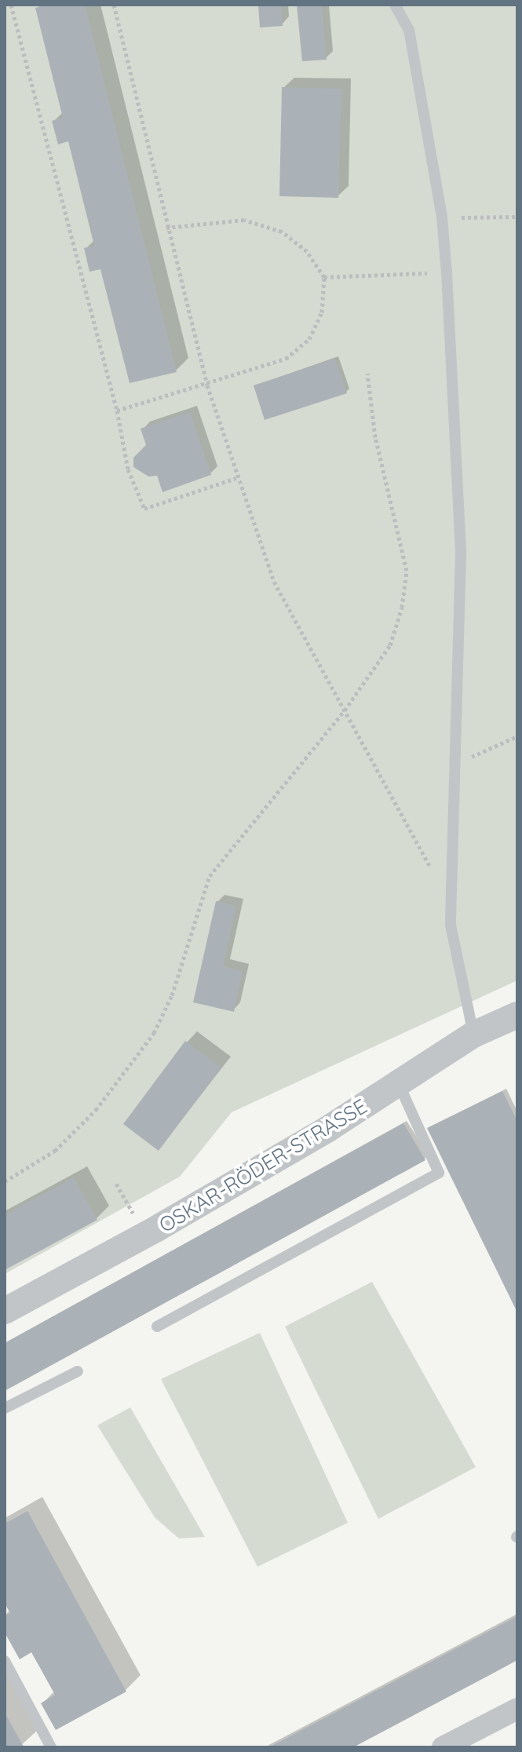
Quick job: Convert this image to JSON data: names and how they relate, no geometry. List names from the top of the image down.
{
  "streets": {
    "street": ["OSKAR-RÖDER-STRASSE"]
  }
}
